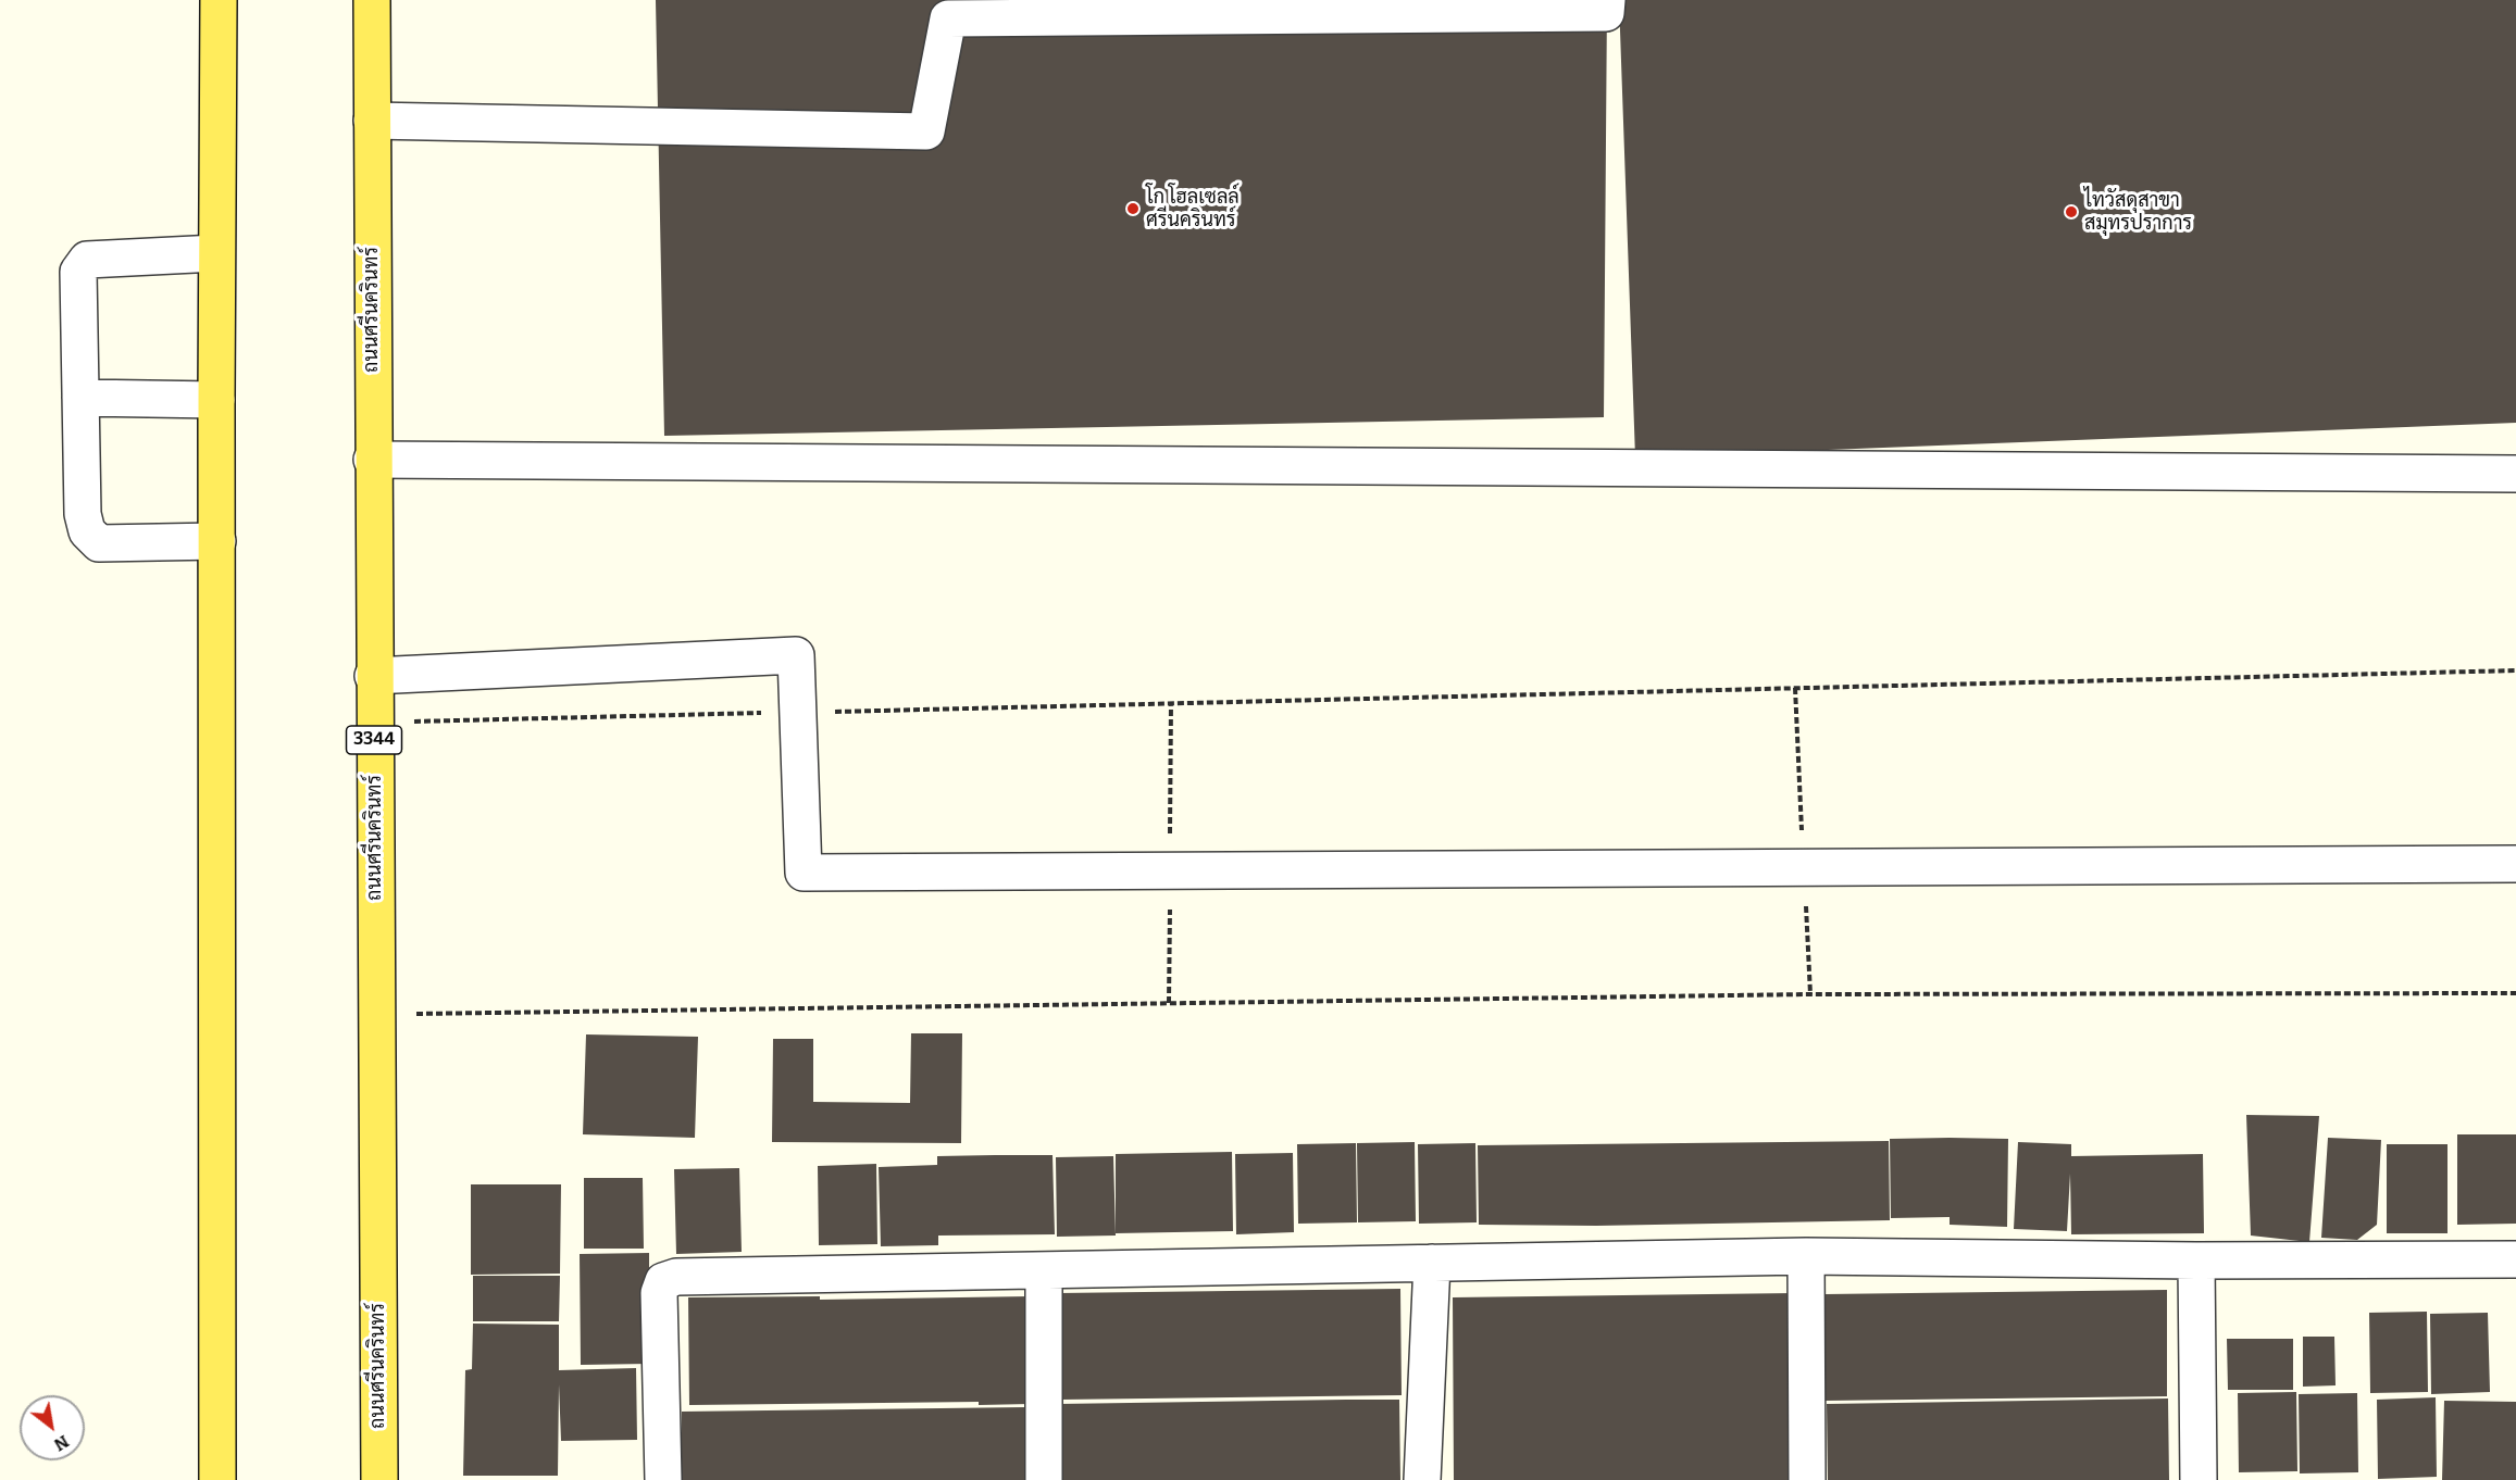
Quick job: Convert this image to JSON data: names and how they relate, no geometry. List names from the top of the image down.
{
  "streets": {
    "main road": ["ถนนศรีนครินทร์", "3344"]
  },
  "places": ["โก โฮลเซลล์ ศรีนครินทร์", "ไทวัสดุสาขา สมุทรปราการ"],
  "north": "bottom right"
}
